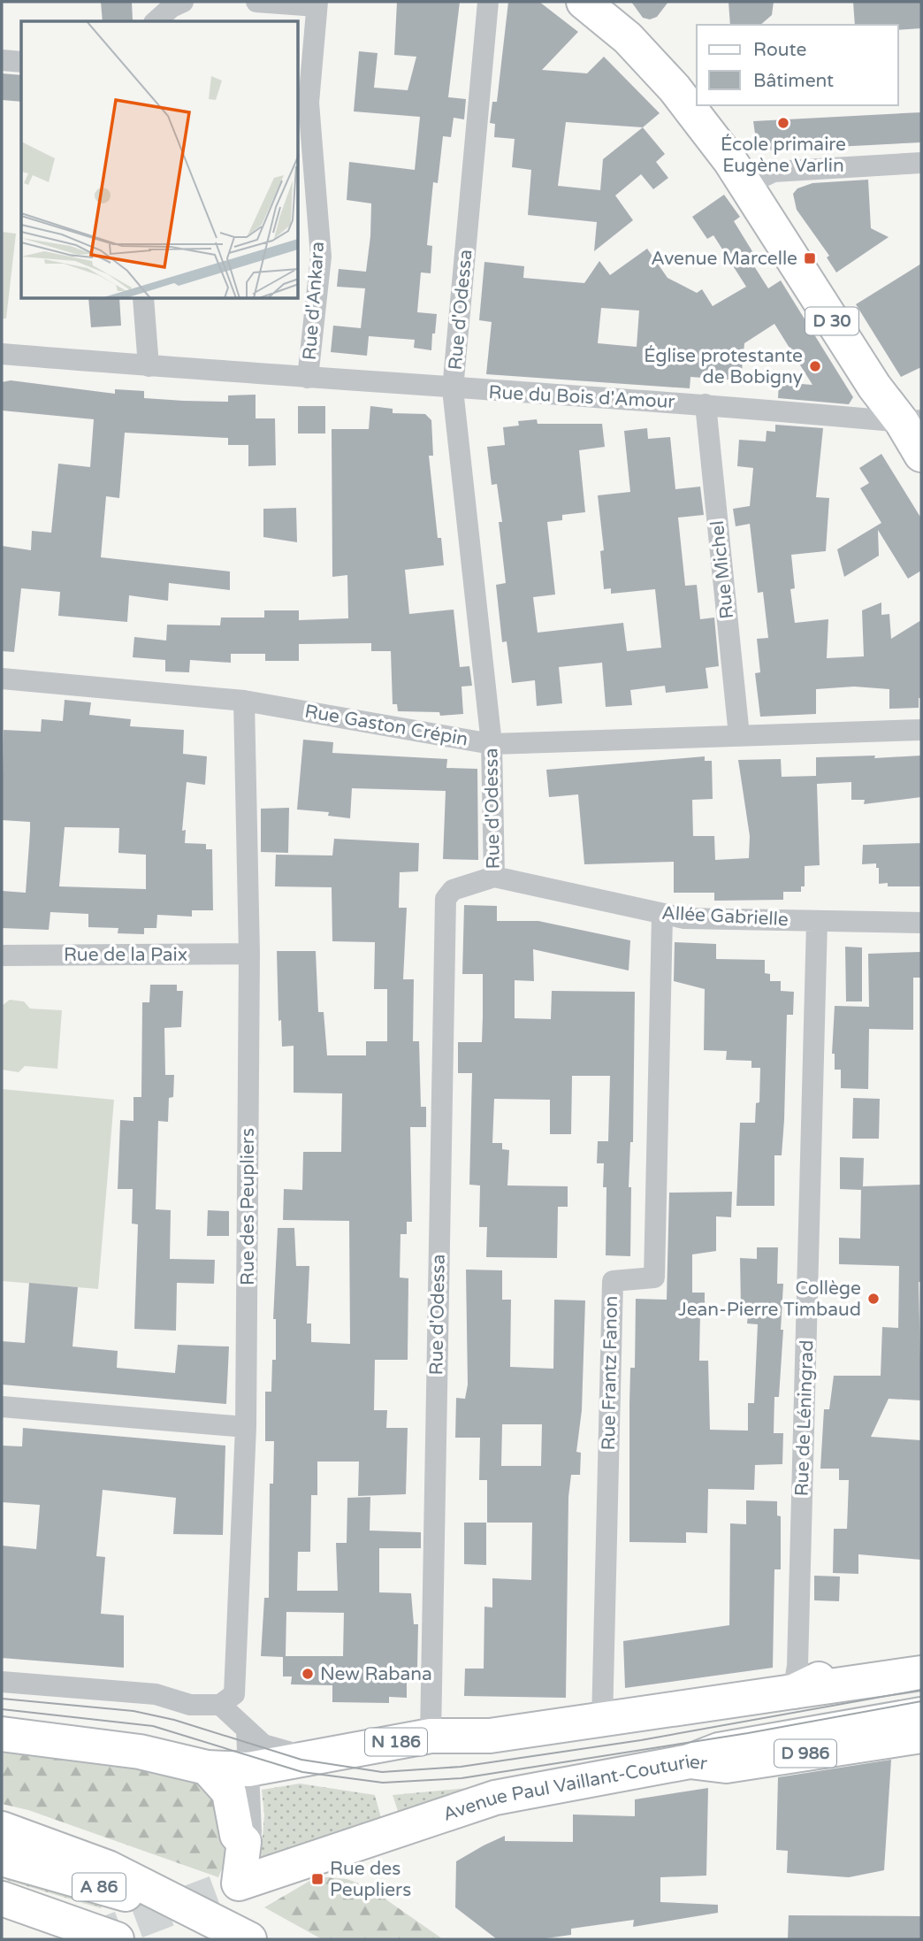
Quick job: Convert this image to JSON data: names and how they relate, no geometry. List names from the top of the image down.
{
  "streets": {
    "main road": [
      "D 30",
      "N 186",
      "D 986",
      "Avenue Paul Vaillant-Couturier",
      "A 86"
    ],
    "street": [
      "Rue d'Ankara",
      "Rue d'Odessa",
      "Rue du Bois d'Amour",
      "Rue Michel",
      "Rue Gaston Crépin",
      "Allée Gabrielle",
      "Rue de la Paix",
      "Rue des Peupliers",
      "Rue Frantz Fanon",
      "Rue de Léningrad"
    ]
  },
  "crossings": [
    ["Rue d'Ankara", "Rue du Bois d'Amour"],
    ["Rue d'Odessa", "Rue du Bois d'Amour"],
    ["Rue d'Odessa", "Rue Gaston Crépin"],
    ["Rue d'Odessa", "Allée Gabrielle"],
    ["Rue d'Odessa", "N 186"],
    ["D 30", "Rue du Bois d'Amour"],
    ["Rue du Bois d'Amour", "Rue Michel"],
    ["Rue Michel", "Rue Gaston Crépin"],
    ["Rue Gaston Crépin", "Rue des Peupliers"],
    ["Allée Gabrielle", "Rue Frantz Fanon"],
    ["Allée Gabrielle", "Rue de Léningrad"],
    ["Rue de la Paix", "Rue des Peupliers"],
    ["Rue Frantz Fanon", "N 186"],
    ["Rue de Léningrad", "N 186"]
  ],
  "places": {
    "other": [
      "École primaire Eugène Varlin",
      "Église protestante de Bobigny",
      "Collège Jean-Pierre Timbaud",
      "New Rabana"
    ],
    "transit": ["Avenue Marcelle", "Rue des Peupliers"]
  },
  "legend": ["Route", "Bâtiment"]
}
